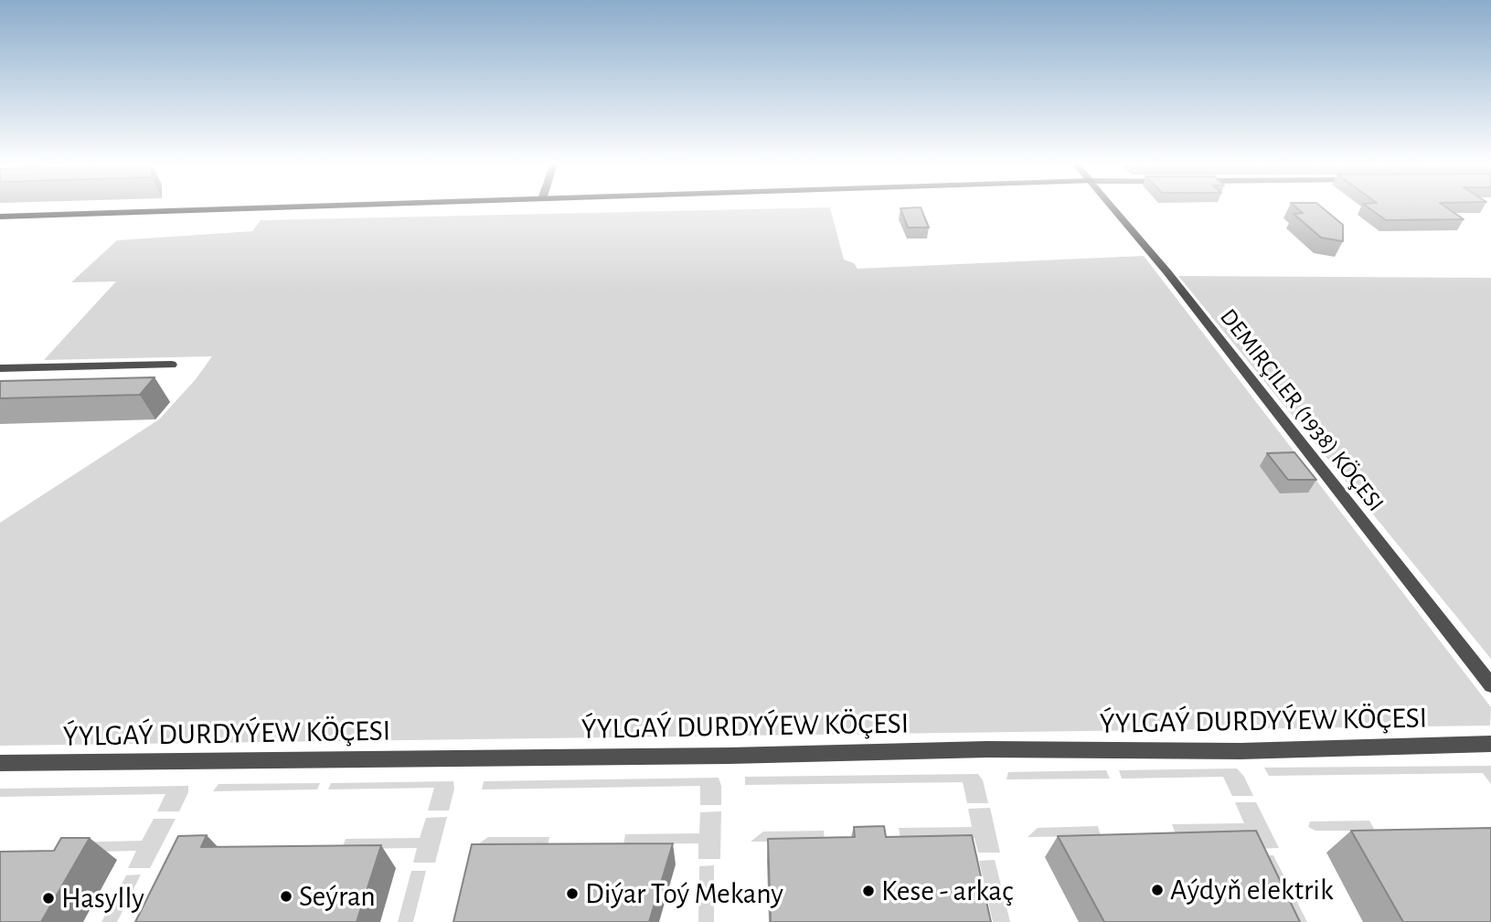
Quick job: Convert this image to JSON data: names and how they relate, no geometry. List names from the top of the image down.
{
  "streets": {
    "street": ["DEMIRÇILER (1938) KÖÇESI", "ÝYLGAÝ DURDYÝEW KÖÇESI"]
  },
  "places": [
    "Aýdyň elektrik",
    "Kese - arkaç",
    "Diýar Toý Mekany",
    "Seýran",
    "Hasylly"
  ]
}
